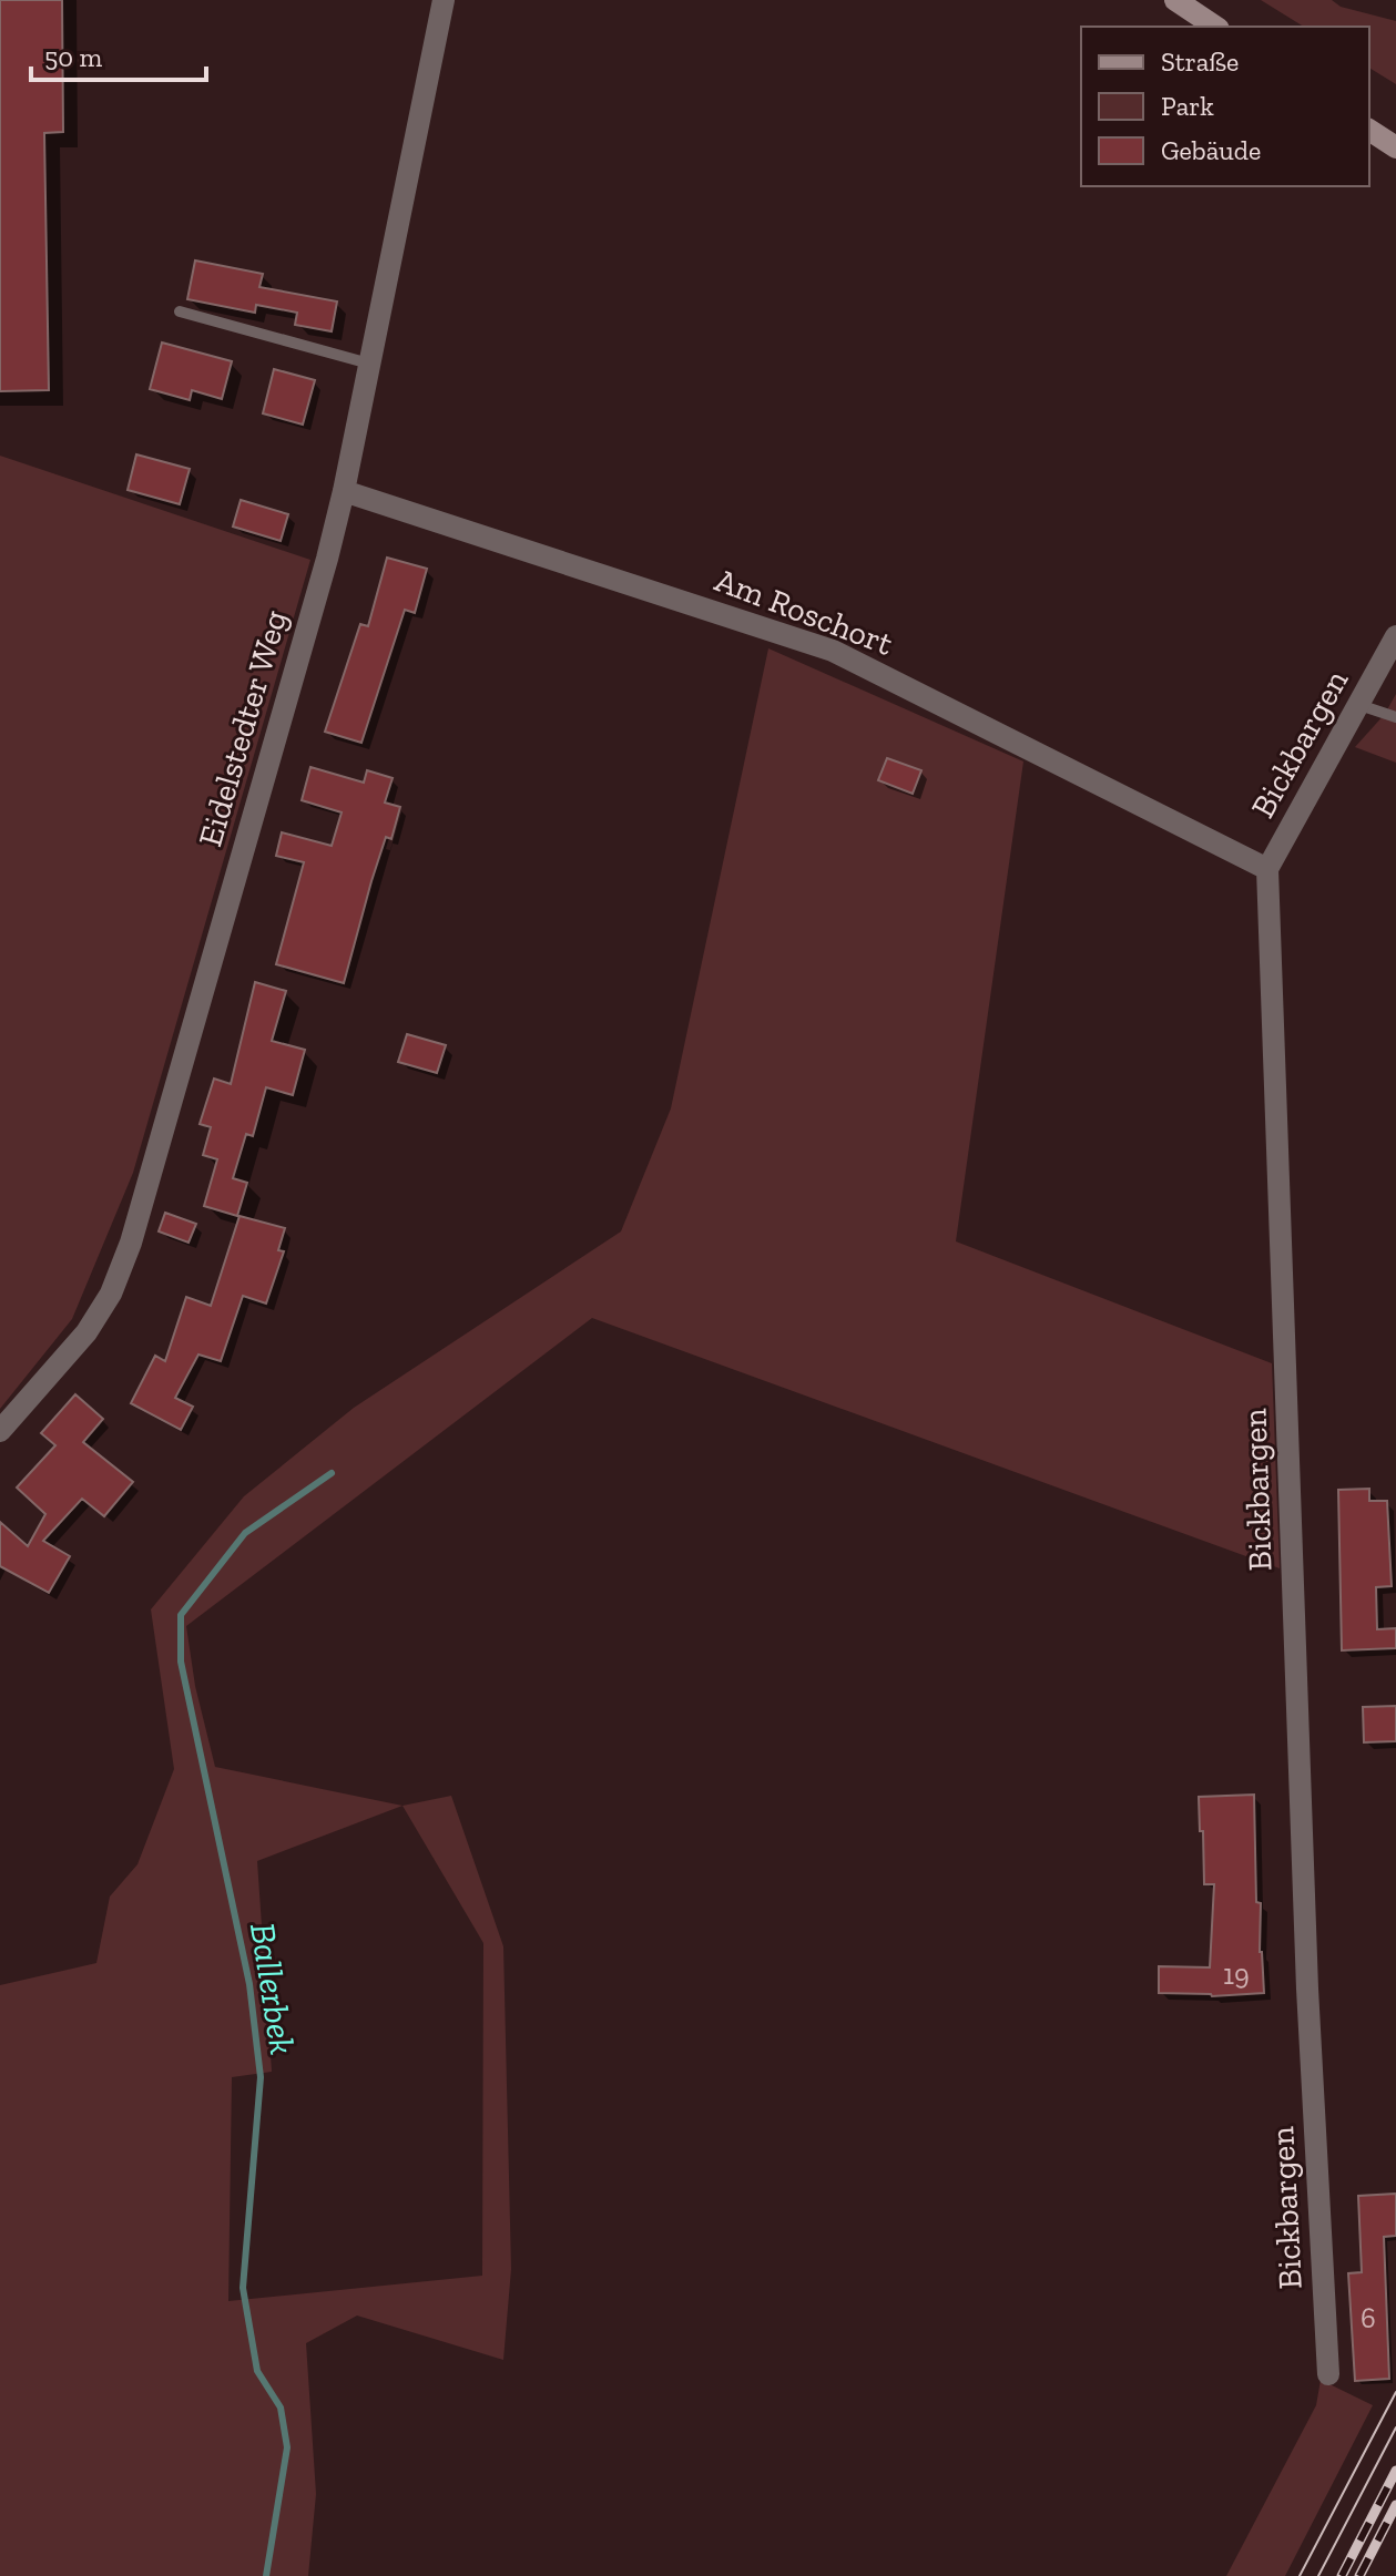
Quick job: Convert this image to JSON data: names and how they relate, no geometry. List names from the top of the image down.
{
  "streets": {
    "street": ["Am Roschort", "Eidelstedter Weg", "Bickbargen"]
  },
  "crossings": [
    ["Am Roschort", "Eidelstedter Weg"],
    ["Am Roschort", "Bickbargen"]
  ],
  "water": ["Ballerbek"],
  "house_numbers": ["19", "6"],
  "legend": ["Straße", "Park", "Gebäude"],
  "scale_bar": "50 m"
}
